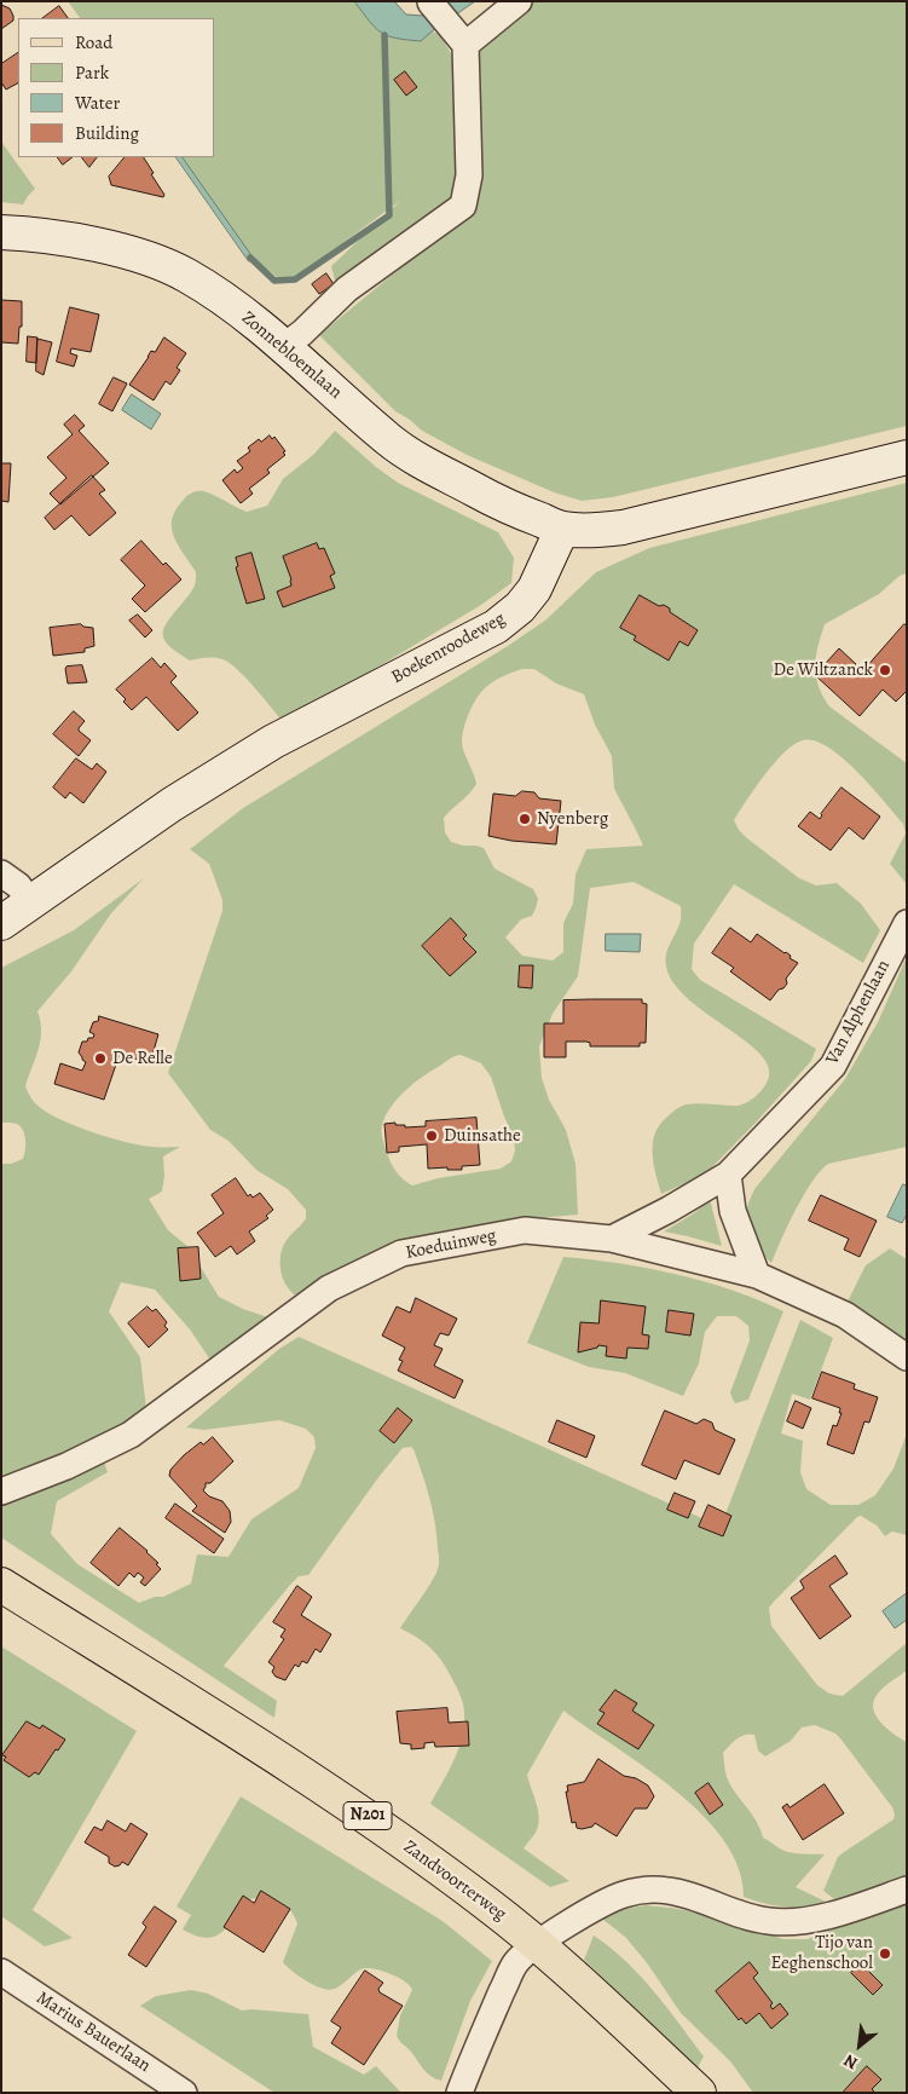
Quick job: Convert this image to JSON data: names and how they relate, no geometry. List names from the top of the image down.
{
  "streets": {
    "main road": [
      "Zonnebloemlaan",
      "Boekenroodeweg",
      "N201",
      "Zandvoorterweg"
    ],
    "street": ["Van Alphenlaan", "Koeduinweg", "Marius Bauerlaan"]
  },
  "crossings": [
    ["Zonnebloemlaan", "Boekenroodeweg"],
    ["Van Alphenlaan", "Koeduinweg"]
  ],
  "places": [
    "De Wiltzanck",
    "Nyenberg",
    "De Relle",
    "Duinsathe",
    "Tijo van Eeghenschool"
  ],
  "legend": [
    "Road",
    "Park",
    "Water",
    "Building"
  ],
  "north": "bottom left"
}
